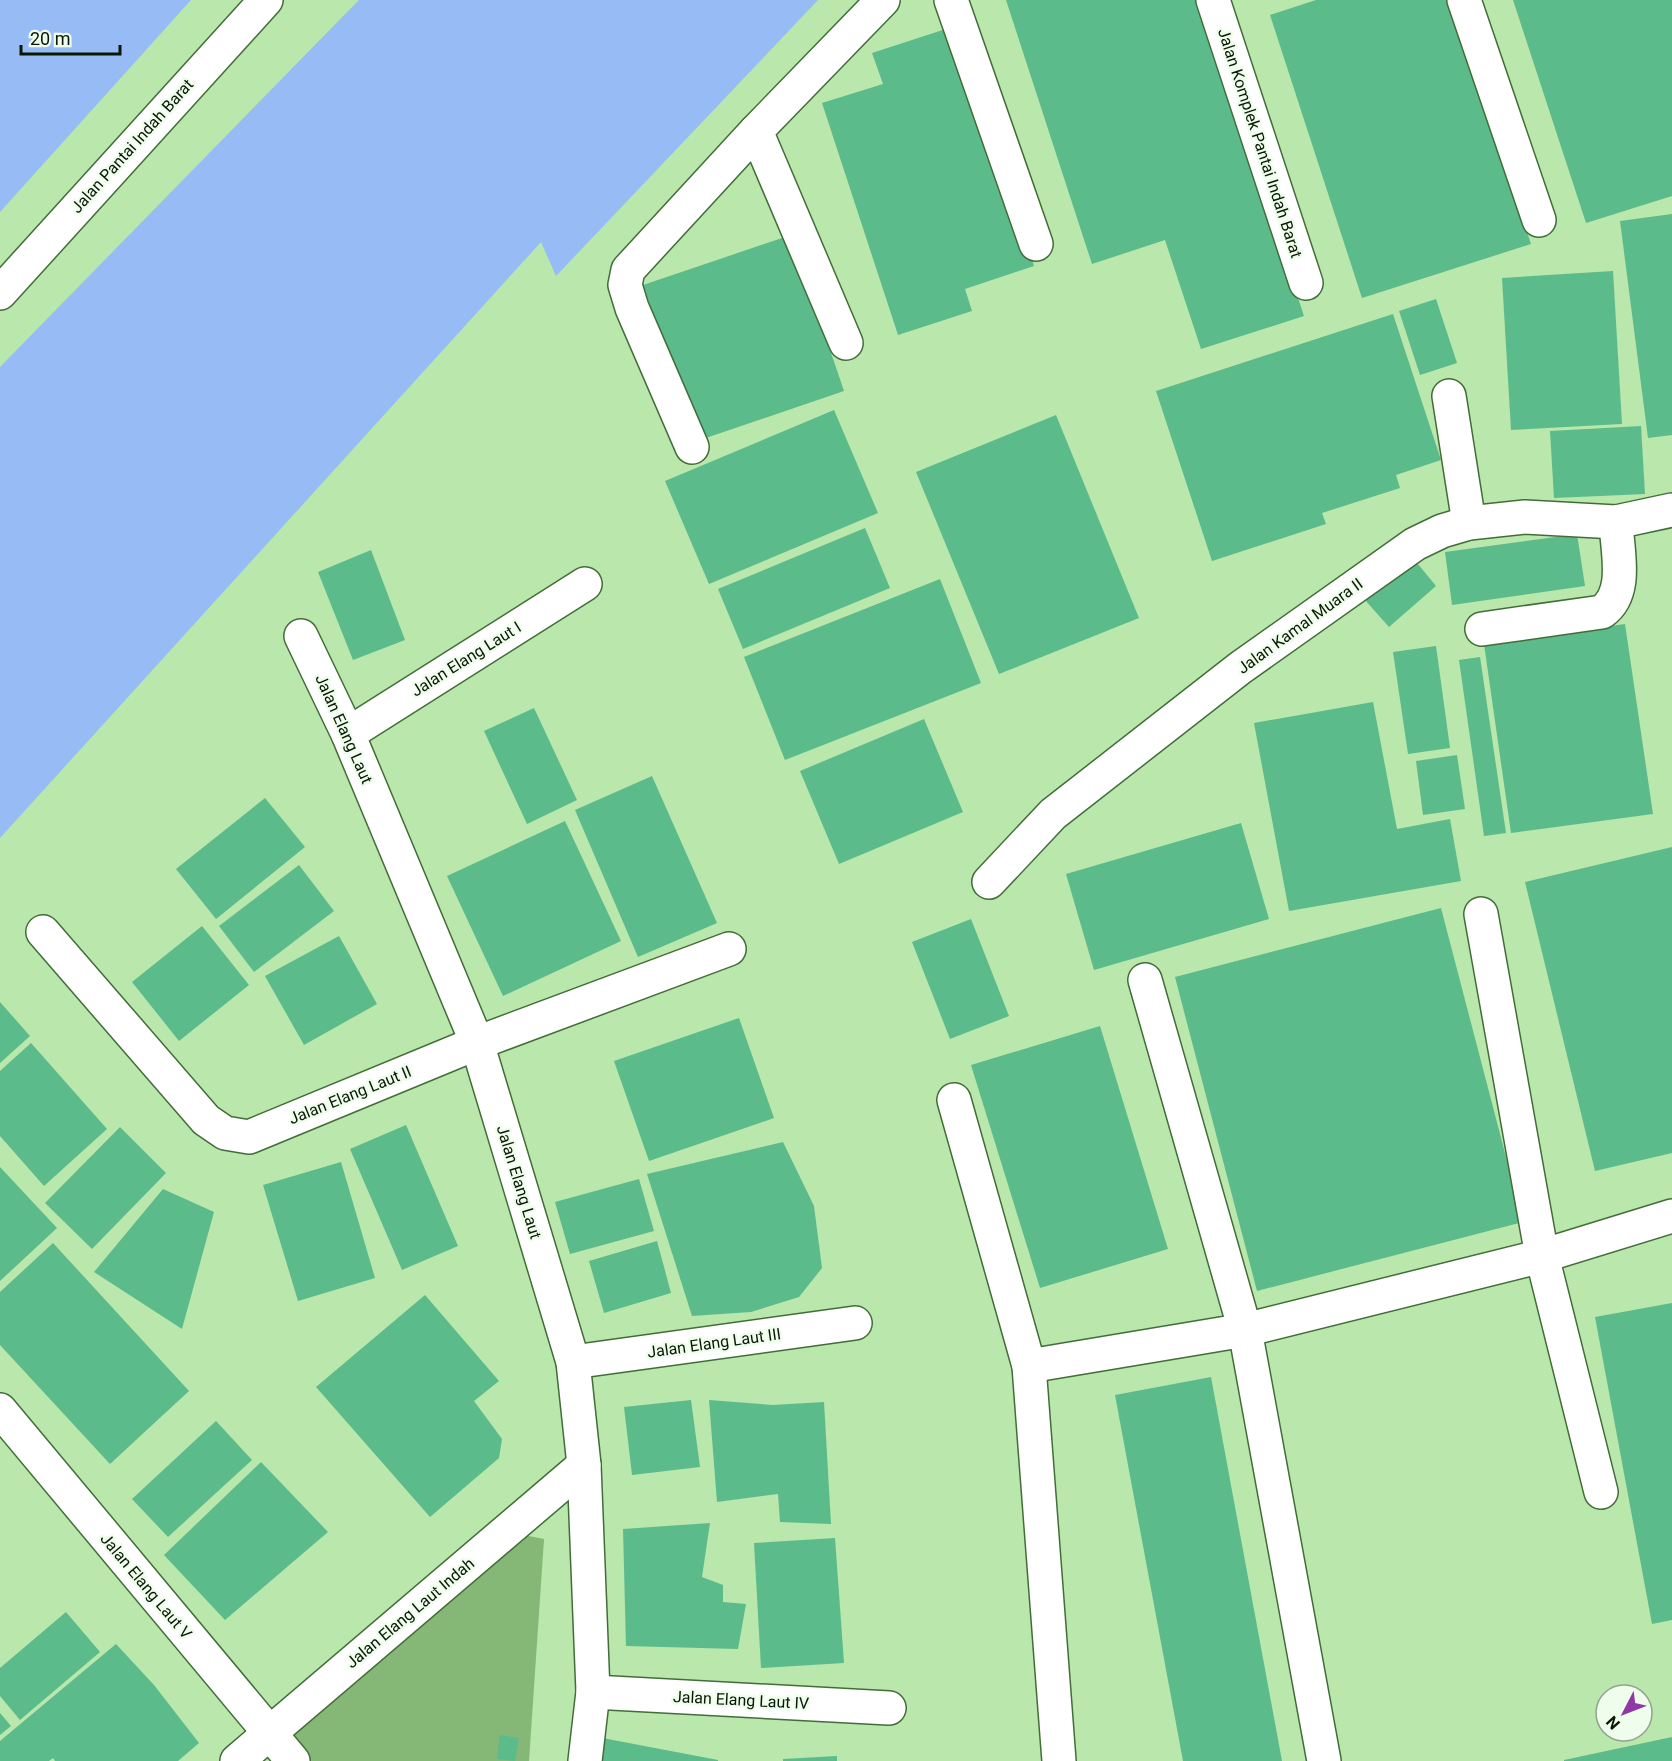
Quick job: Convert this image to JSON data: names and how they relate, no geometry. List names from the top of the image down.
{
  "streets": {
    "street": [
      "Jalan Komplek Pantai Indah Barat",
      "Jalan Pantai Indah Barat",
      "Jalan Kamal Muara II",
      "Jalan Elang Laut I",
      "Jalan Elang Laut",
      "Jalan Elang Laut II",
      "Jalan Elang Laut III",
      "Jalan Elang Laut V",
      "Jalan Elang Laut Indah",
      "Jalan Elang Laut IV"
    ]
  },
  "crossings": [
    ["Jalan Elang Laut I", "Jalan Elang Laut"],
    ["Jalan Elang Laut", "Jalan Elang Laut II"],
    ["Jalan Elang Laut", "Jalan Elang Laut III"],
    ["Jalan Elang Laut", "Jalan Elang Laut Indah"],
    ["Jalan Elang Laut", "Jalan Elang Laut IV"],
    ["Jalan Elang Laut V", "Jalan Elang Laut Indah"]
  ],
  "scale_bar": "20 m",
  "north": "bottom left"
}
